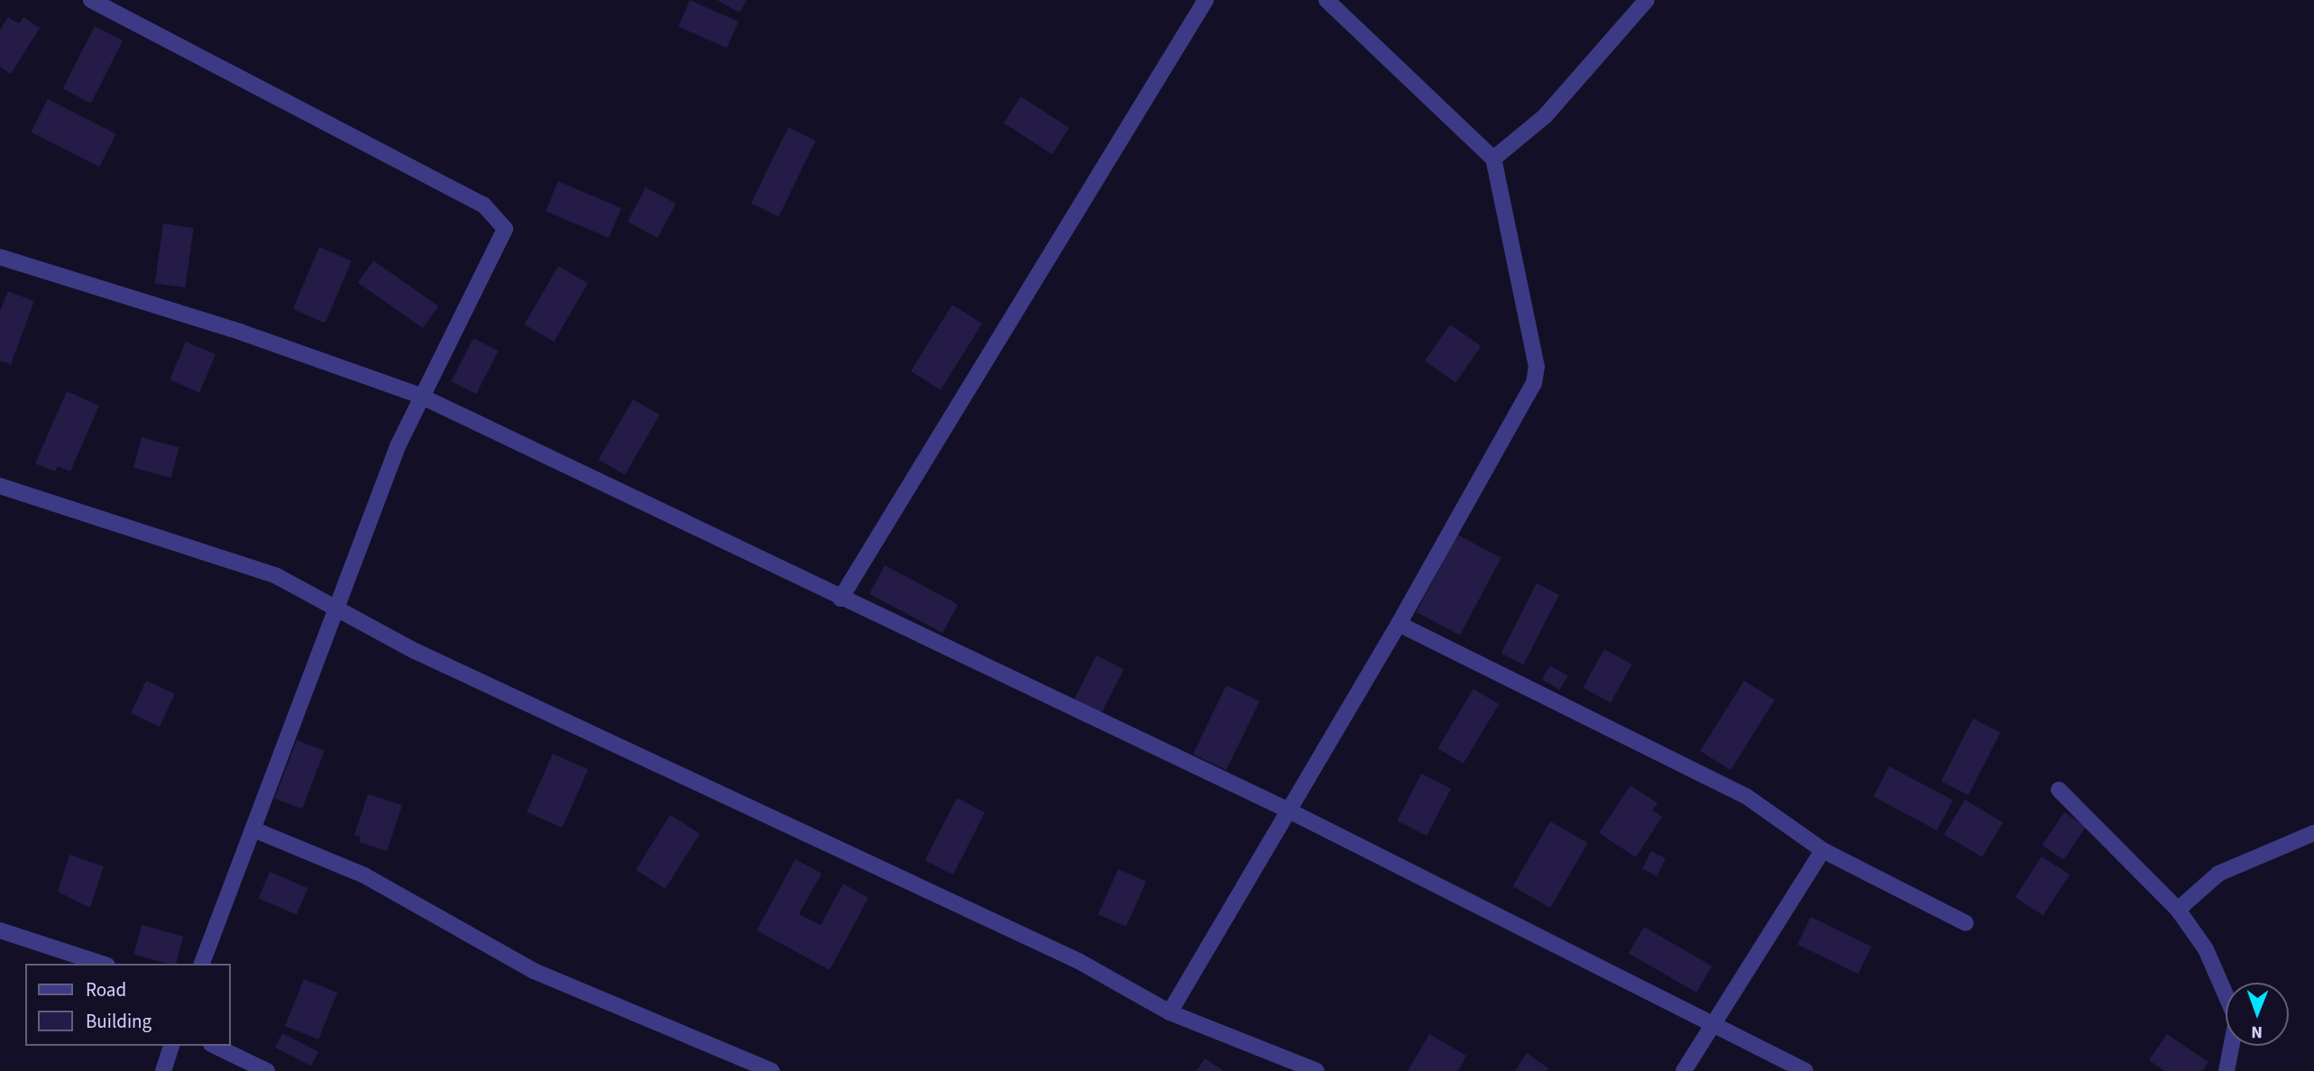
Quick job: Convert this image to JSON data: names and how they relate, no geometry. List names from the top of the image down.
{
  "legend": ["Road", "Building"],
  "north": "bottom"
}
